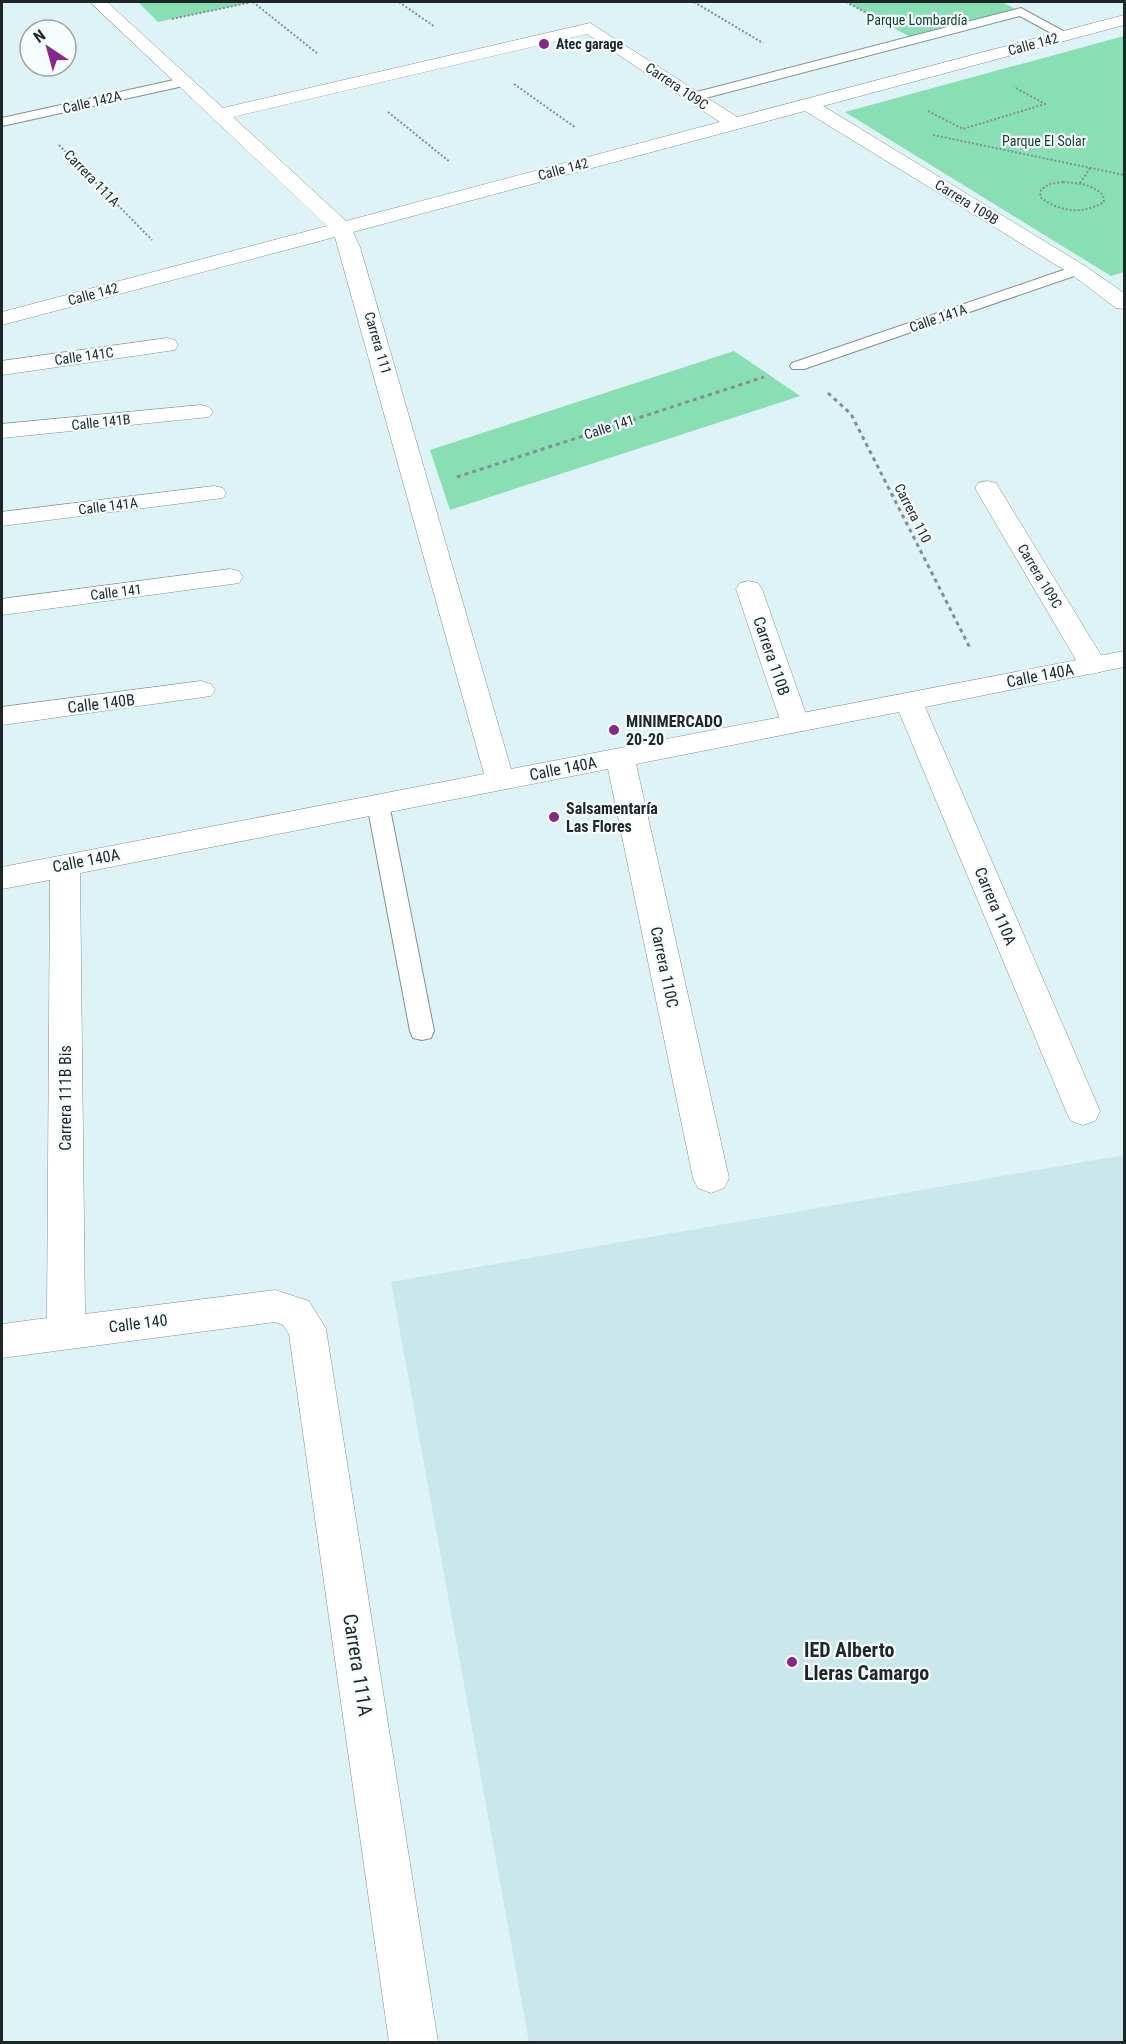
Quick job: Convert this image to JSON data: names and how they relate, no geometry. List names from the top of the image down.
{
  "streets": {
    "street": [
      "Calle 142",
      "Carrera 109C",
      "Carrera 111A",
      "Carrera 109B",
      "Calle 141A",
      "Carrera 111",
      "Calle 141C",
      "Calle 141B",
      "Calle 141",
      "Carrera 110B",
      "Calle 140A",
      "Calle 140B",
      "Carrera 110A",
      "Carrera 110C",
      "Carrera 111B Bis",
      "Calle 140"
    ],
    "lane": ["Calle 142A"],
    "path": ["Carrera 110"]
  },
  "crossings": [
    ["Calle 142", "Carrera 109C"],
    ["Calle 142", "Carrera 111A"],
    ["Calle 142", "Carrera 109B"],
    ["Calle 142", "Carrera 111"],
    ["Carrera 109C", "Carrera 111"],
    ["Carrera 109C", "Calle 140A"],
    ["Calle 142A", "Carrera 111A"],
    ["Calle 142A", "Carrera 111"],
    ["Carrera 111A", "Calle 140"],
    ["Carrera 109B", "Calle 141A"],
    ["Calle 141A", "Calle 141"],
    ["Calle 141A", "Carrera 110"],
    ["Carrera 111", "Calle 141"],
    ["Carrera 111", "Calle 140A"],
    ["Calle 141", "Carrera 110"],
    ["Carrera 110", "Calle 140A"],
    ["Carrera 110B", "Calle 140A"],
    ["Calle 140A", "Carrera 110A"],
    ["Calle 140A", "Carrera 110C"],
    ["Calle 140A", "Carrera 111B Bis"],
    ["Carrera 111B Bis", "Calle 140"]
  ],
  "parks": ["Parque Lombardía", "Parque El Solar"],
  "places": [
    "Atec garage",
    "MINIMERCADO 20-20",
    "Salsamentaría Las Flores",
    "IED Alberto Lleras Camargo"
  ],
  "north": "top left"
}
